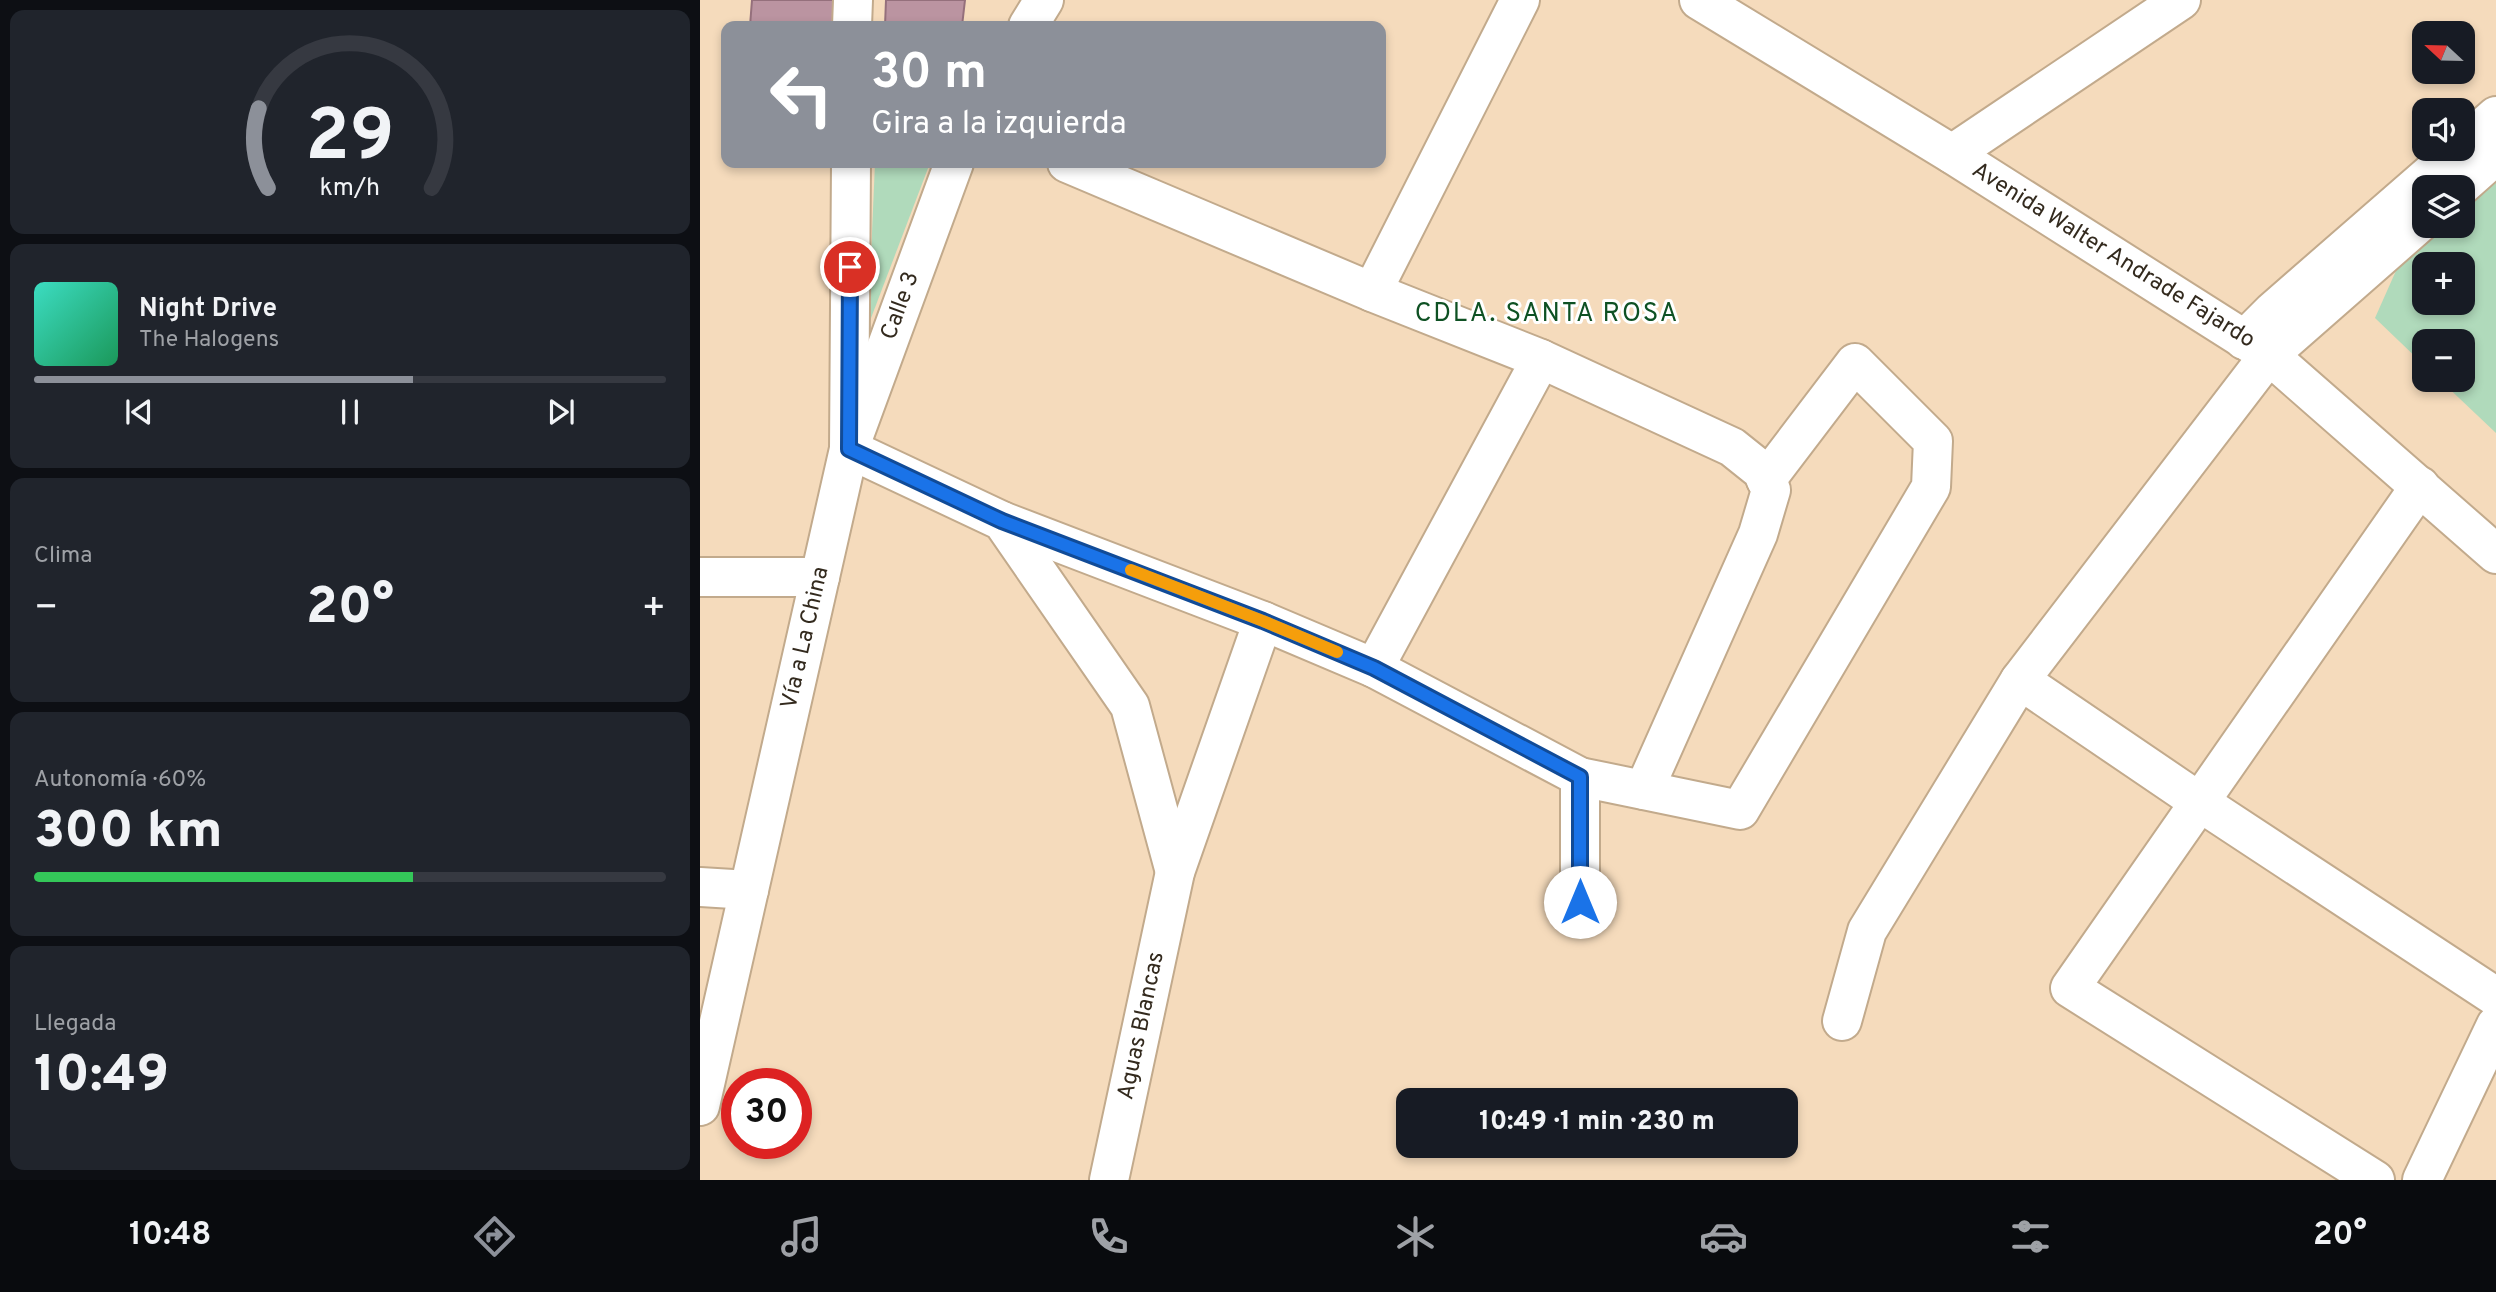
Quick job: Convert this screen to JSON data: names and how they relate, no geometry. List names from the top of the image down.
{
  "streets": {
    "street": [
      "Avenida Walter Andrade Fajardo",
      "Calle 3",
      "Vía a La China",
      "Aguas Blancas"
    ]
  },
  "crossings": [
    ["Calle 3", "Vía a La China"]
  ],
  "districts": ["CDLA. SANTA ROSA"],
  "north": "left",
  "page": {
    "map_buttons": ["+", "−"],
    "turn": ["30 m", "Gira a la izquierda"],
    "song": ["Night Drive", "The Halogens"],
    "tile": [
      "Clima",
      ["Autonomía · 60%", "300 km"],
      ["Llegada", "10:49"]
    ],
    "heat": ["−", "20°", "+"],
    "limit": "30",
    "trip": "10:49 · 1 min · 230 m",
    "tabs": ["10:48", "20°"],
    "gauge": ["29", "km/h"]
  }
}
